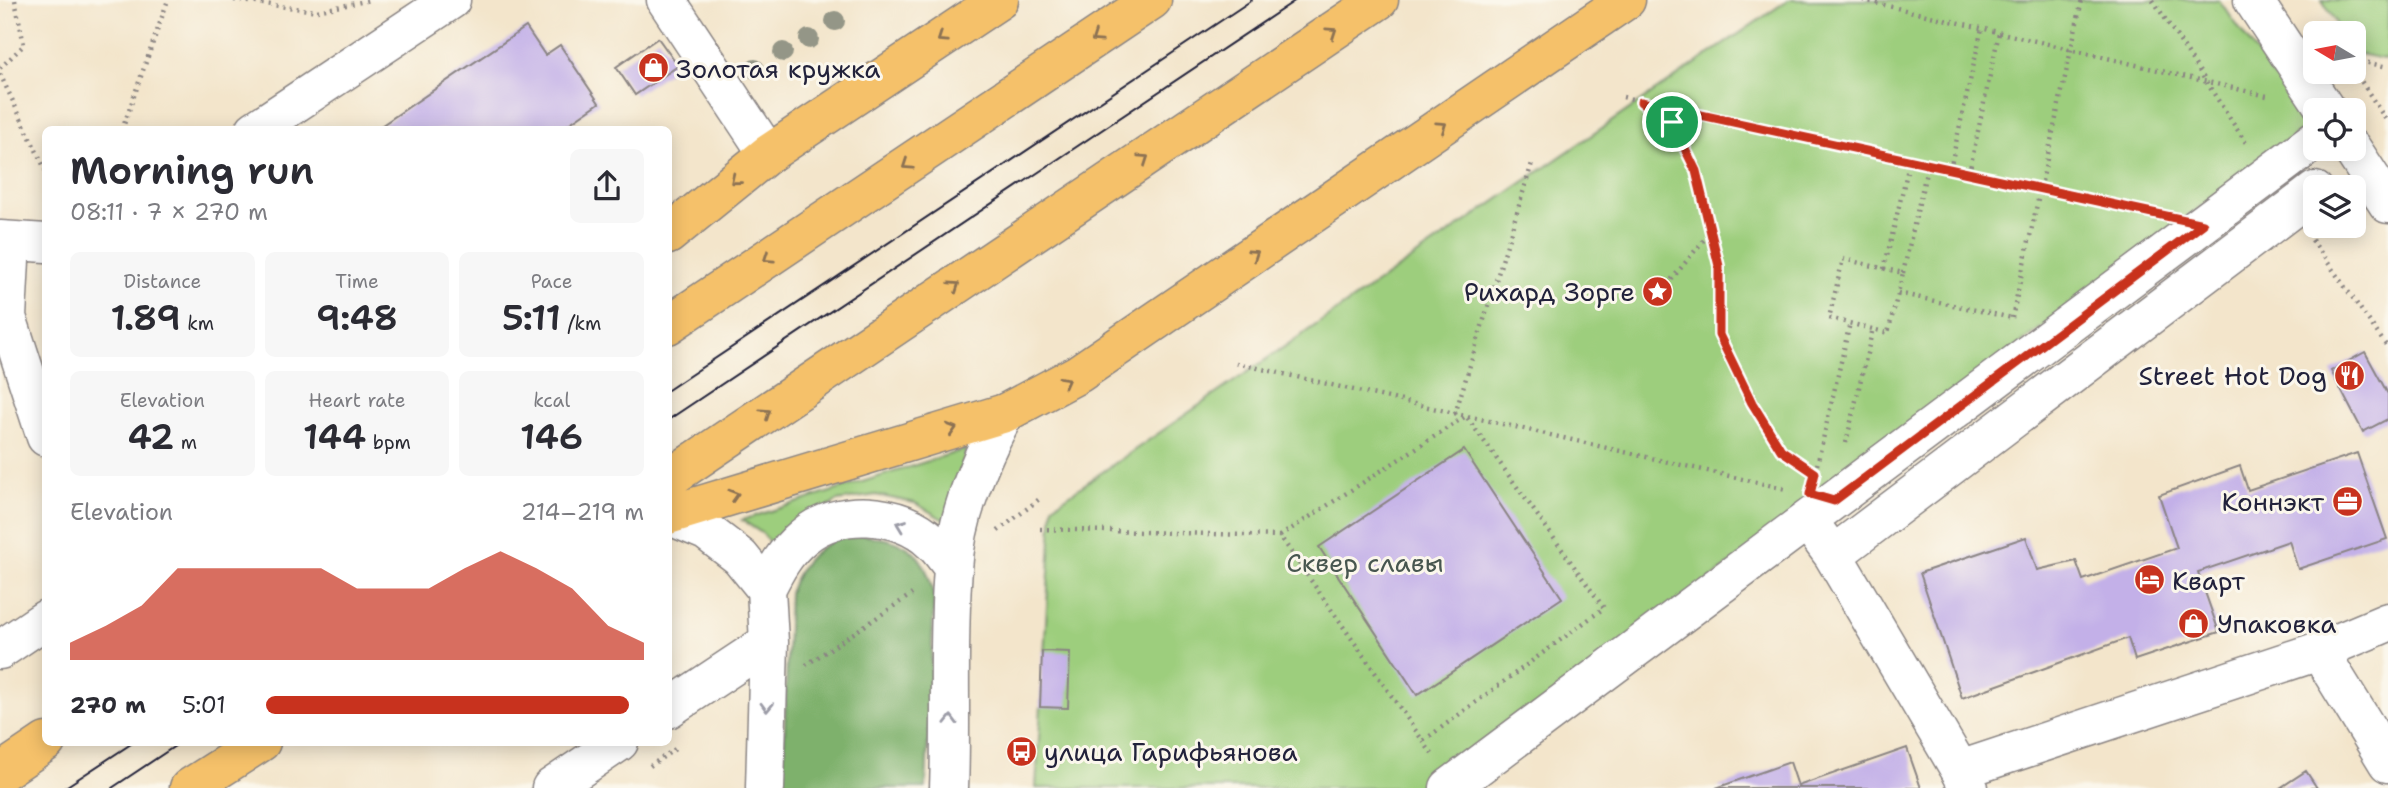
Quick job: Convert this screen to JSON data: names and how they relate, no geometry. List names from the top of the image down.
{
  "parks": ["Сквер славы"],
  "places": {
    "shop": ["Золотая кружка", "Упаковка"],
    "place": ["Рихард Зорге"],
    "restaurant": ["Street Hot Dog"],
    "office": ["Коннэкт"],
    "hotel": ["Кварт"],
    "bus stop": ["улица Гарифьянова"]
  },
  "north": "left",
  "page": {
    "heading": ["Morning run", "08:11 · 7 × 270 m"],
    "stats": [
      ["Distance", "1.89 km"],
      ["Time", "9:48"],
      ["Pace", "5:11 /km"],
      ["Elevation", "42 m"],
      ["Heart rate", "144 bpm"],
      ["kcal", "146"]
    ],
    "chart": ["Elevation", "214–219 m"],
    "list": [
      {
        "name": "270 m",
        "note": "5:01"
      }
    ]
  }
}
